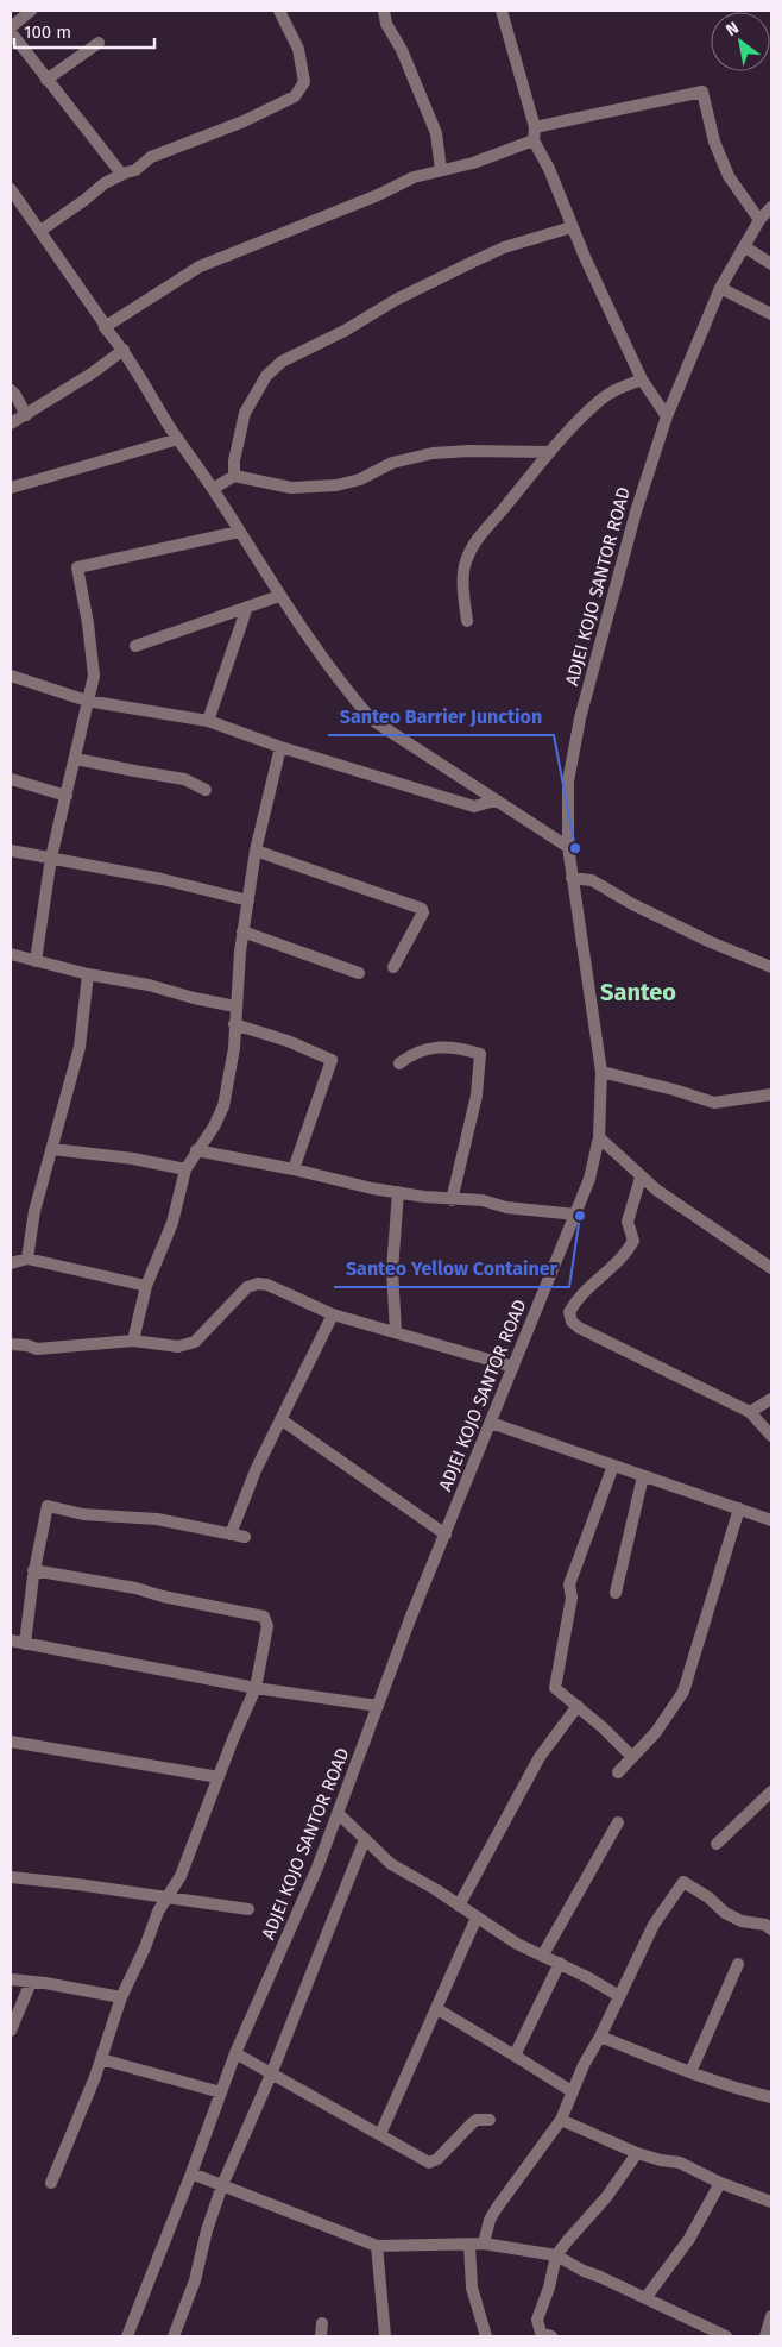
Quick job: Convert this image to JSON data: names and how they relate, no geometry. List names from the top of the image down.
{
  "streets": {
    "street": ["ADJEI KOJO SANTOR ROAD"]
  },
  "districts": ["Santeo"],
  "places": ["Santeo Barrier Junction", "Santeo Yellow Container"],
  "scale_bar": "100 m",
  "north": "top left"
}
